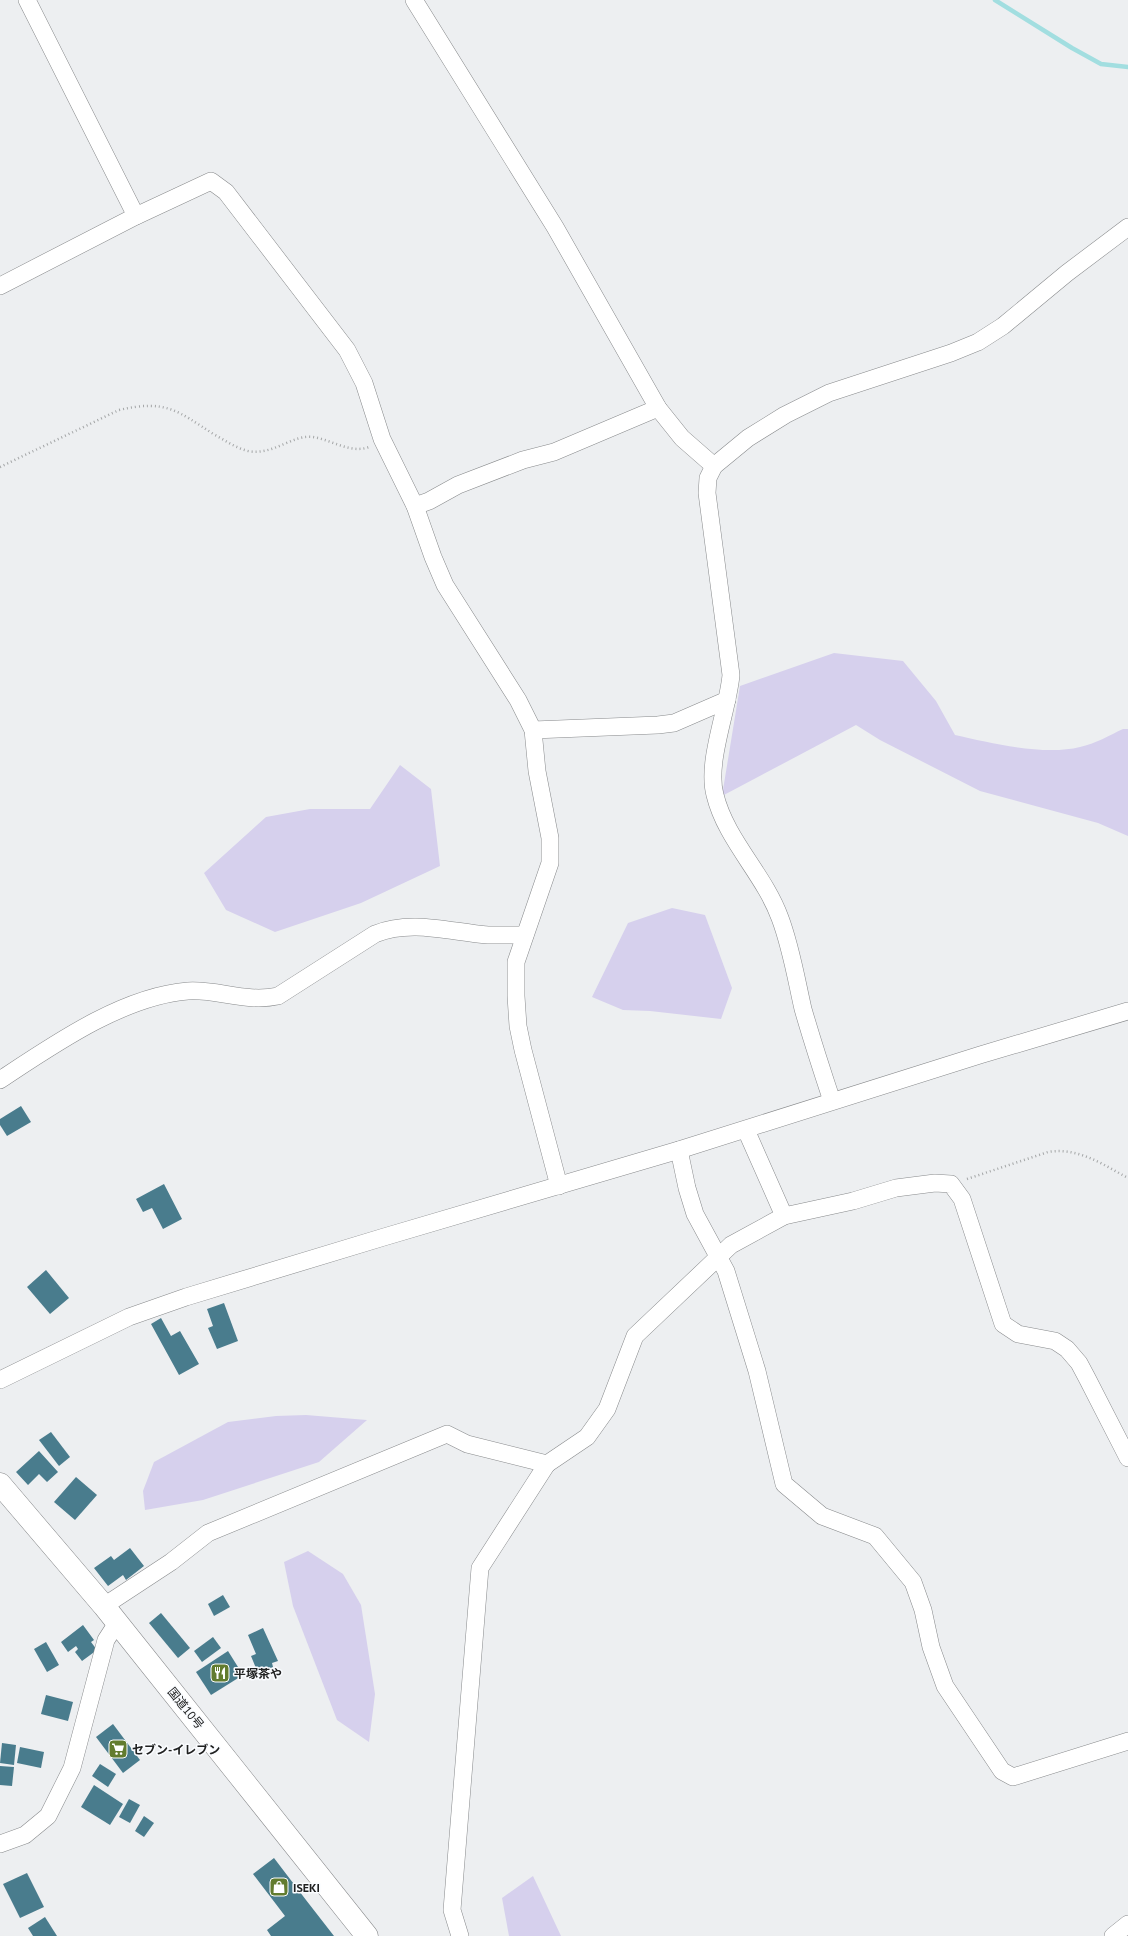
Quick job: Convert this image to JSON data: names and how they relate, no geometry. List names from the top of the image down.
{
  "streets": {
    "highway": ["国道10号"]
  },
  "places": {
    "restaurant": ["平塚茶や"],
    "supermarket": ["セブン-イレブン"],
    "shop": ["ISEKI"]
  }
}
